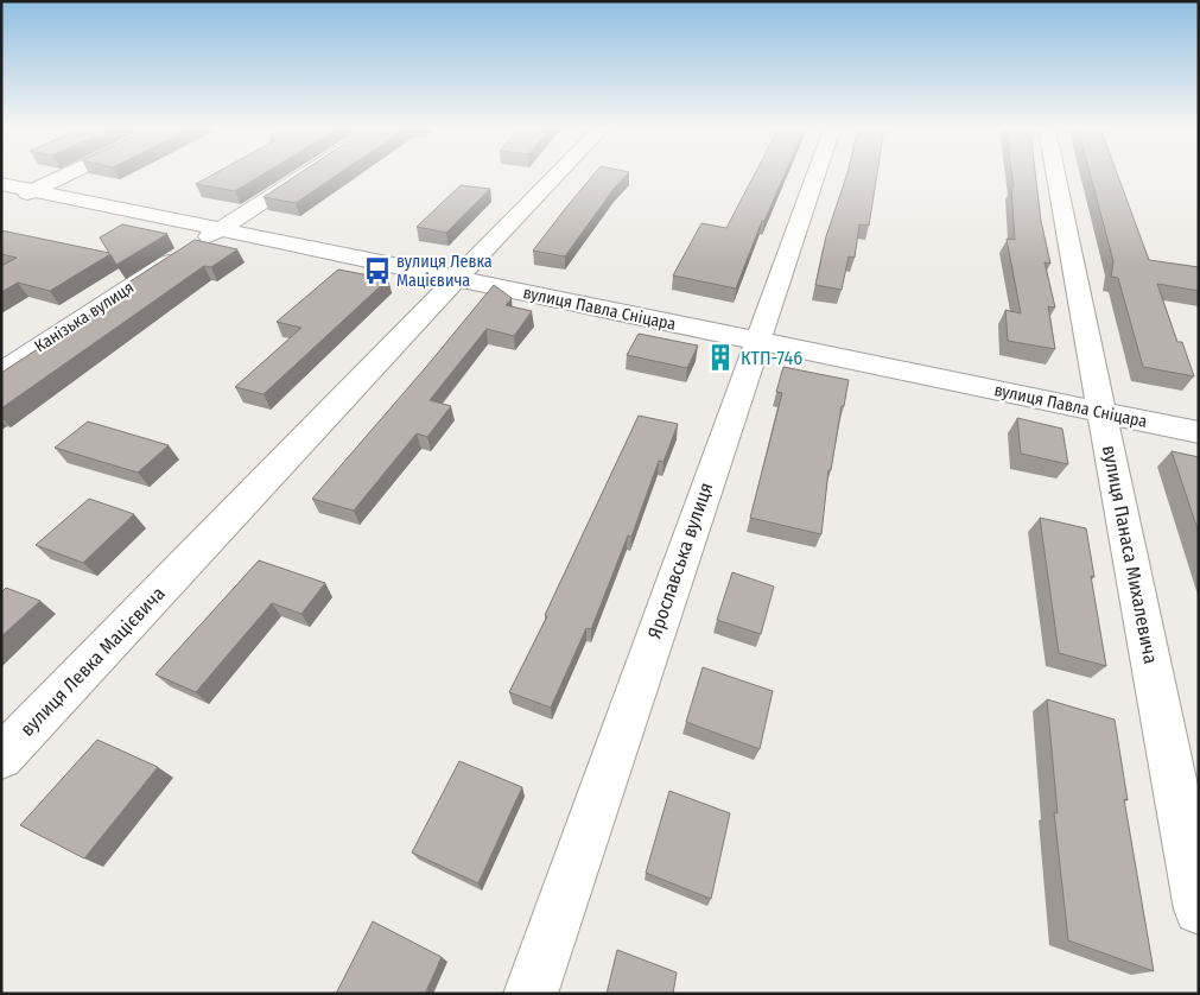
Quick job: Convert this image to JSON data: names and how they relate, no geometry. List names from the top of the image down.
{
  "streets": {
    "street": [
      "вулиця Павла Сніцара",
      "Канізька вулиця",
      "вулиця Панаса Михалевича",
      "Ярославська вулиця",
      "вулиця Левка Мацієвича"
    ]
  },
  "crossings": [
    ["вулиця Павла Сніцара", "Канізька вулиця"],
    ["вулиця Павла Сніцара", "вулиця Панаса Михалевича"],
    ["вулиця Павла Сніцара", "Ярославська вулиця"],
    ["вулиця Павла Сніцара", "вулиця Левка Мацієвича"]
  ],
  "places": {
    "bus stop": ["вулиця Левка Мацієвича"],
    "building": ["КТП-746"]
  }
}
